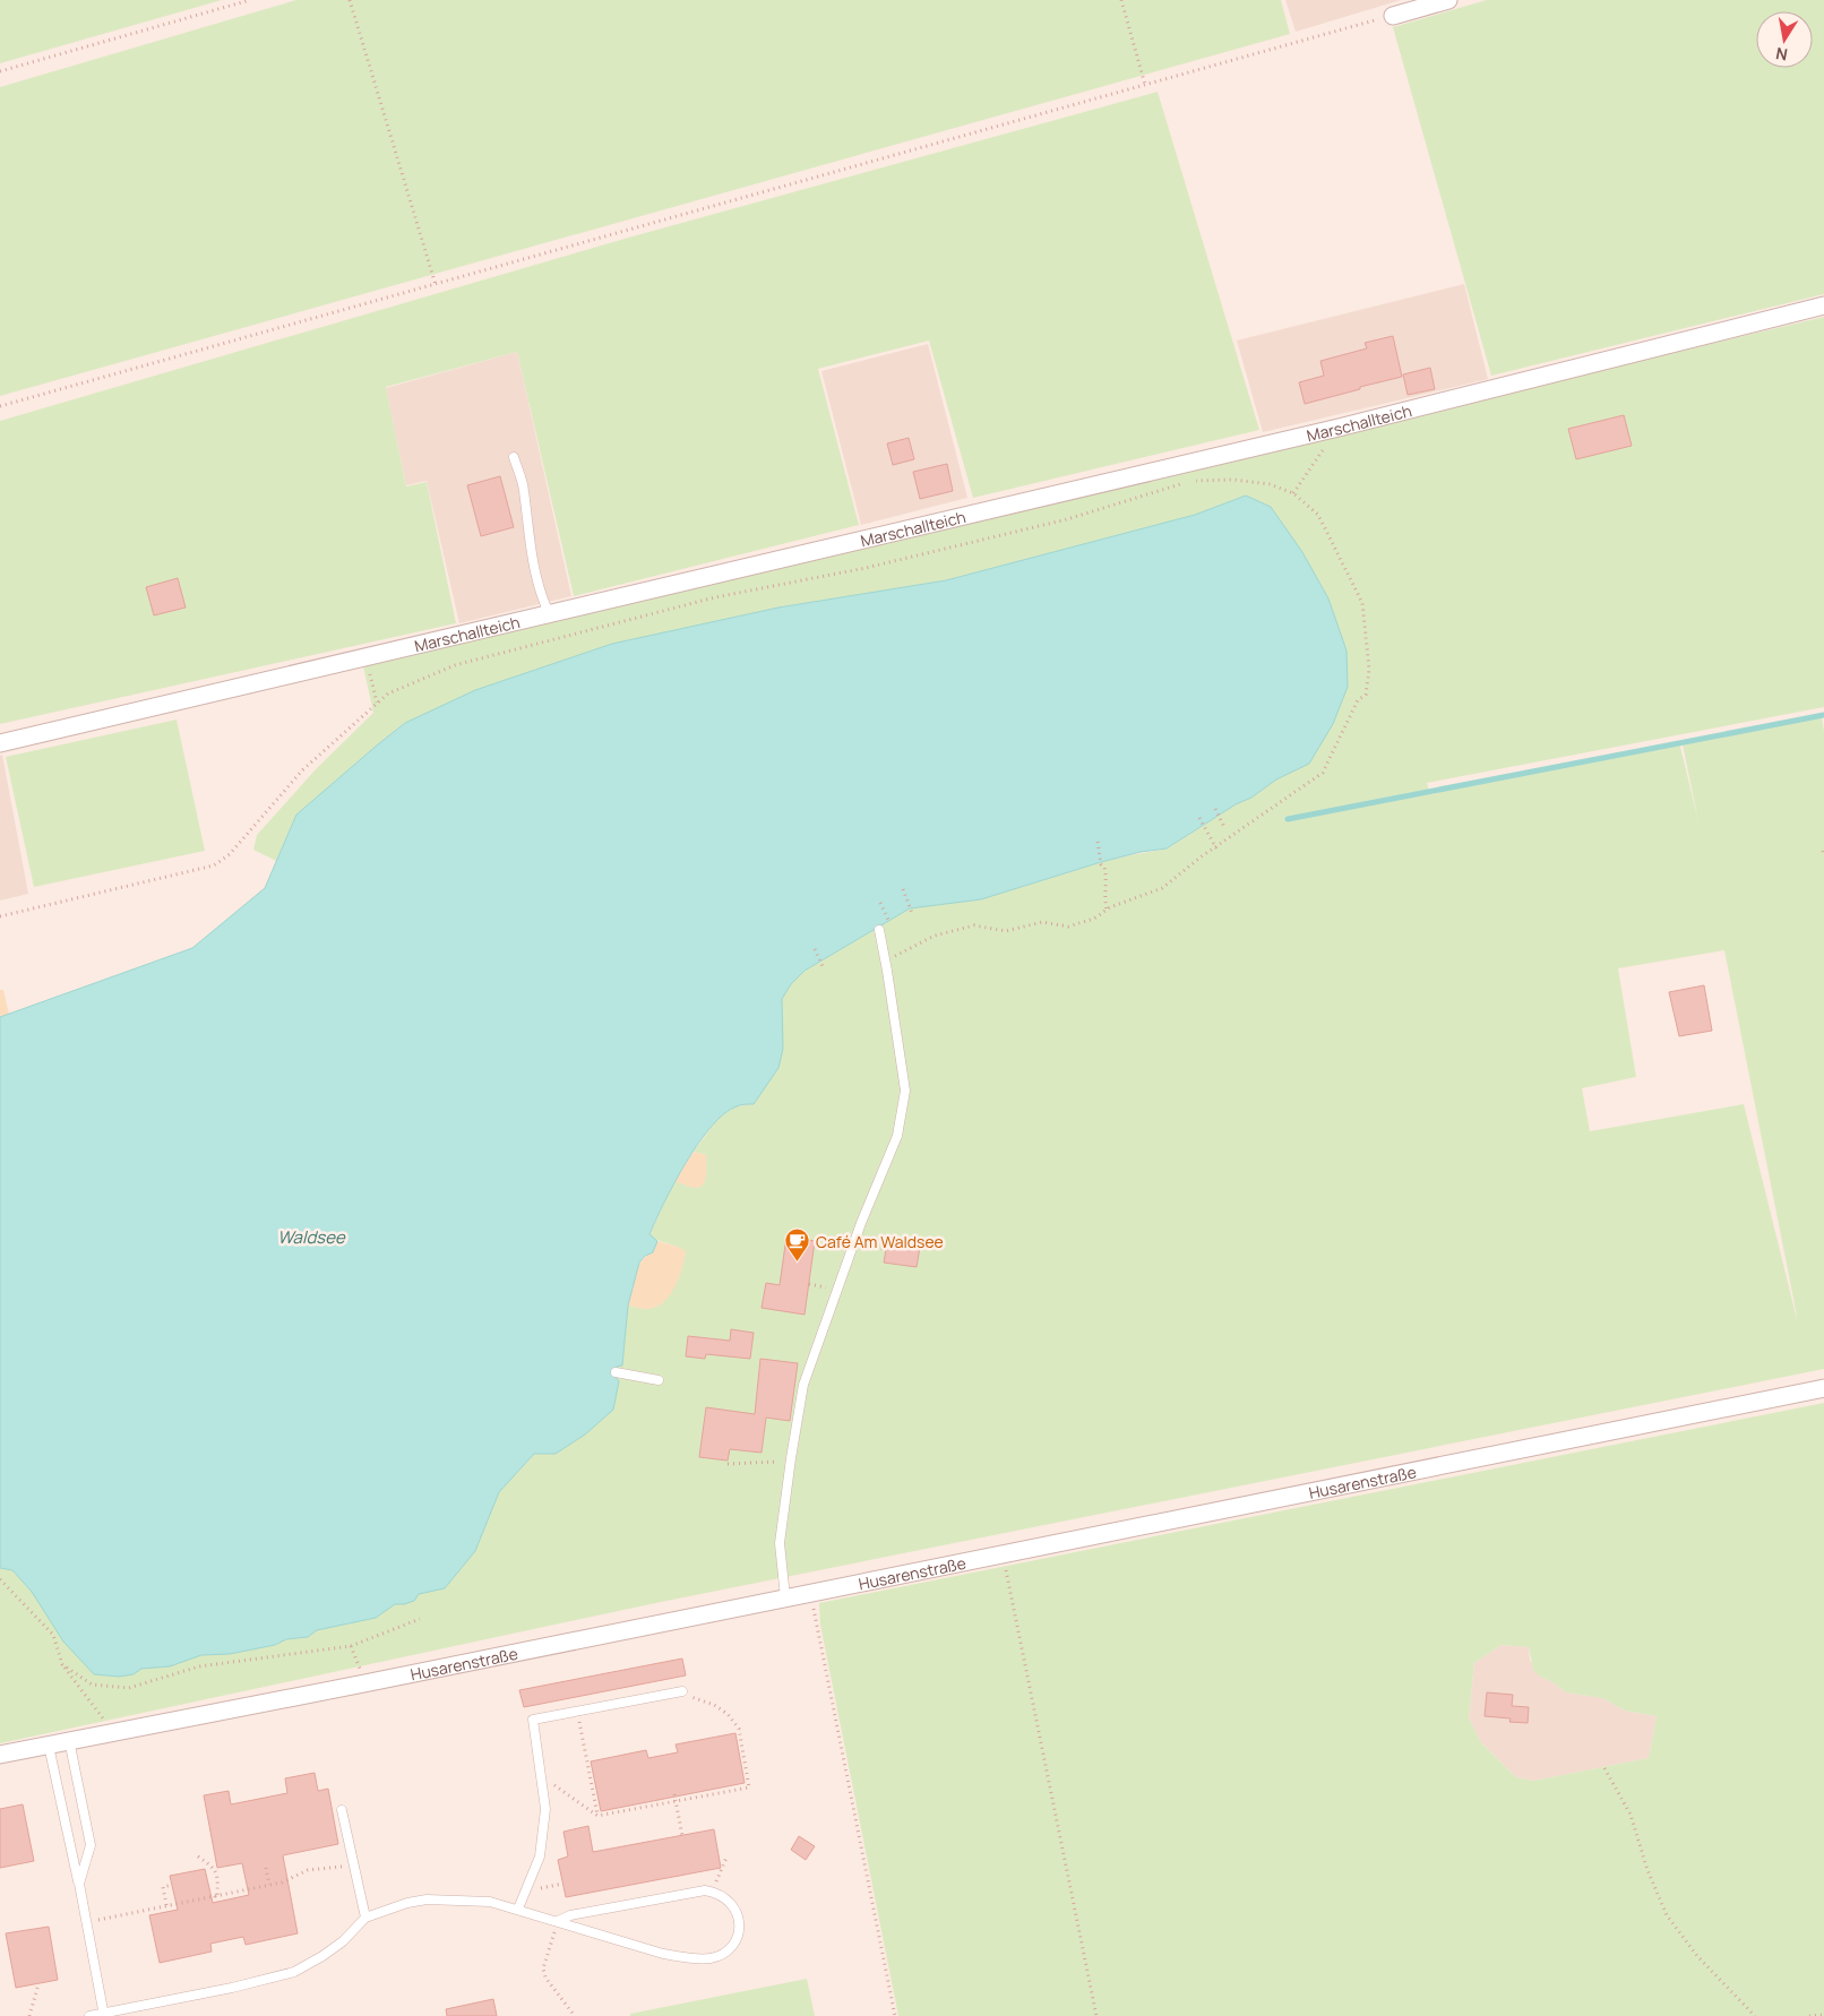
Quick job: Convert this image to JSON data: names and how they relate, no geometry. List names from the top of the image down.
{
  "streets": {
    "street": ["Marschallteich", "Husarenstraße"]
  },
  "water": ["Waldsee"],
  "places": {
    "cafe": ["Café Am Waldsee"]
  },
  "north": "bottom"
}
